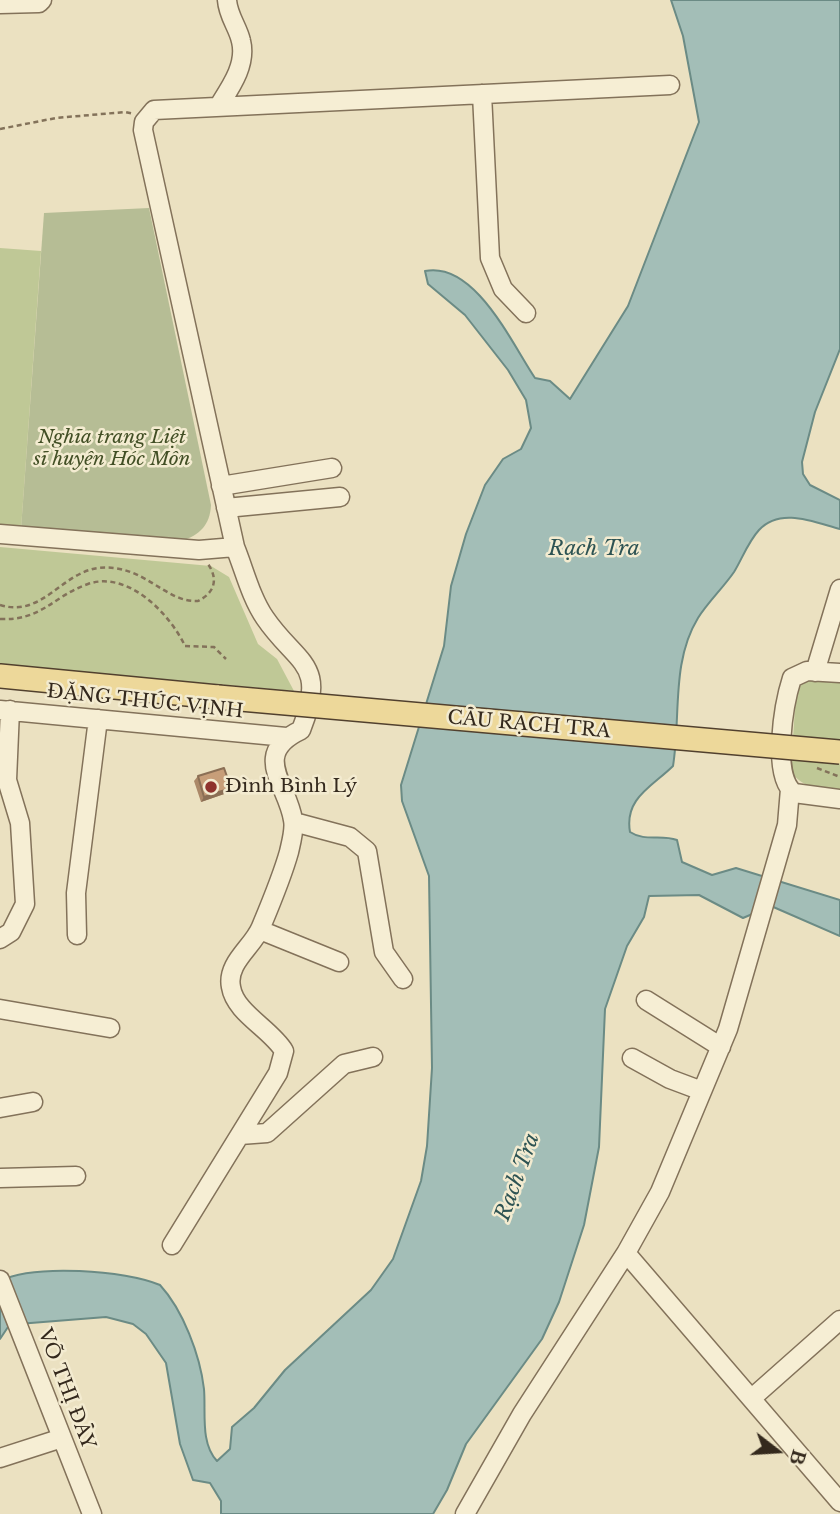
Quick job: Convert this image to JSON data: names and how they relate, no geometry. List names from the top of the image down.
{
  "streets": {
    "main road": ["CẦU RẠCH TRA"],
    "street": ["ĐẶNG THÚC VỊNH", "VÕ THỊ ĐẦY"]
  },
  "water": ["Rạch Tra"],
  "parks": ["Nghĩa trang Liệt sĩ huyện Hóc Môn"],
  "places": ["Đình Bình Lý"],
  "north": "right"
}
